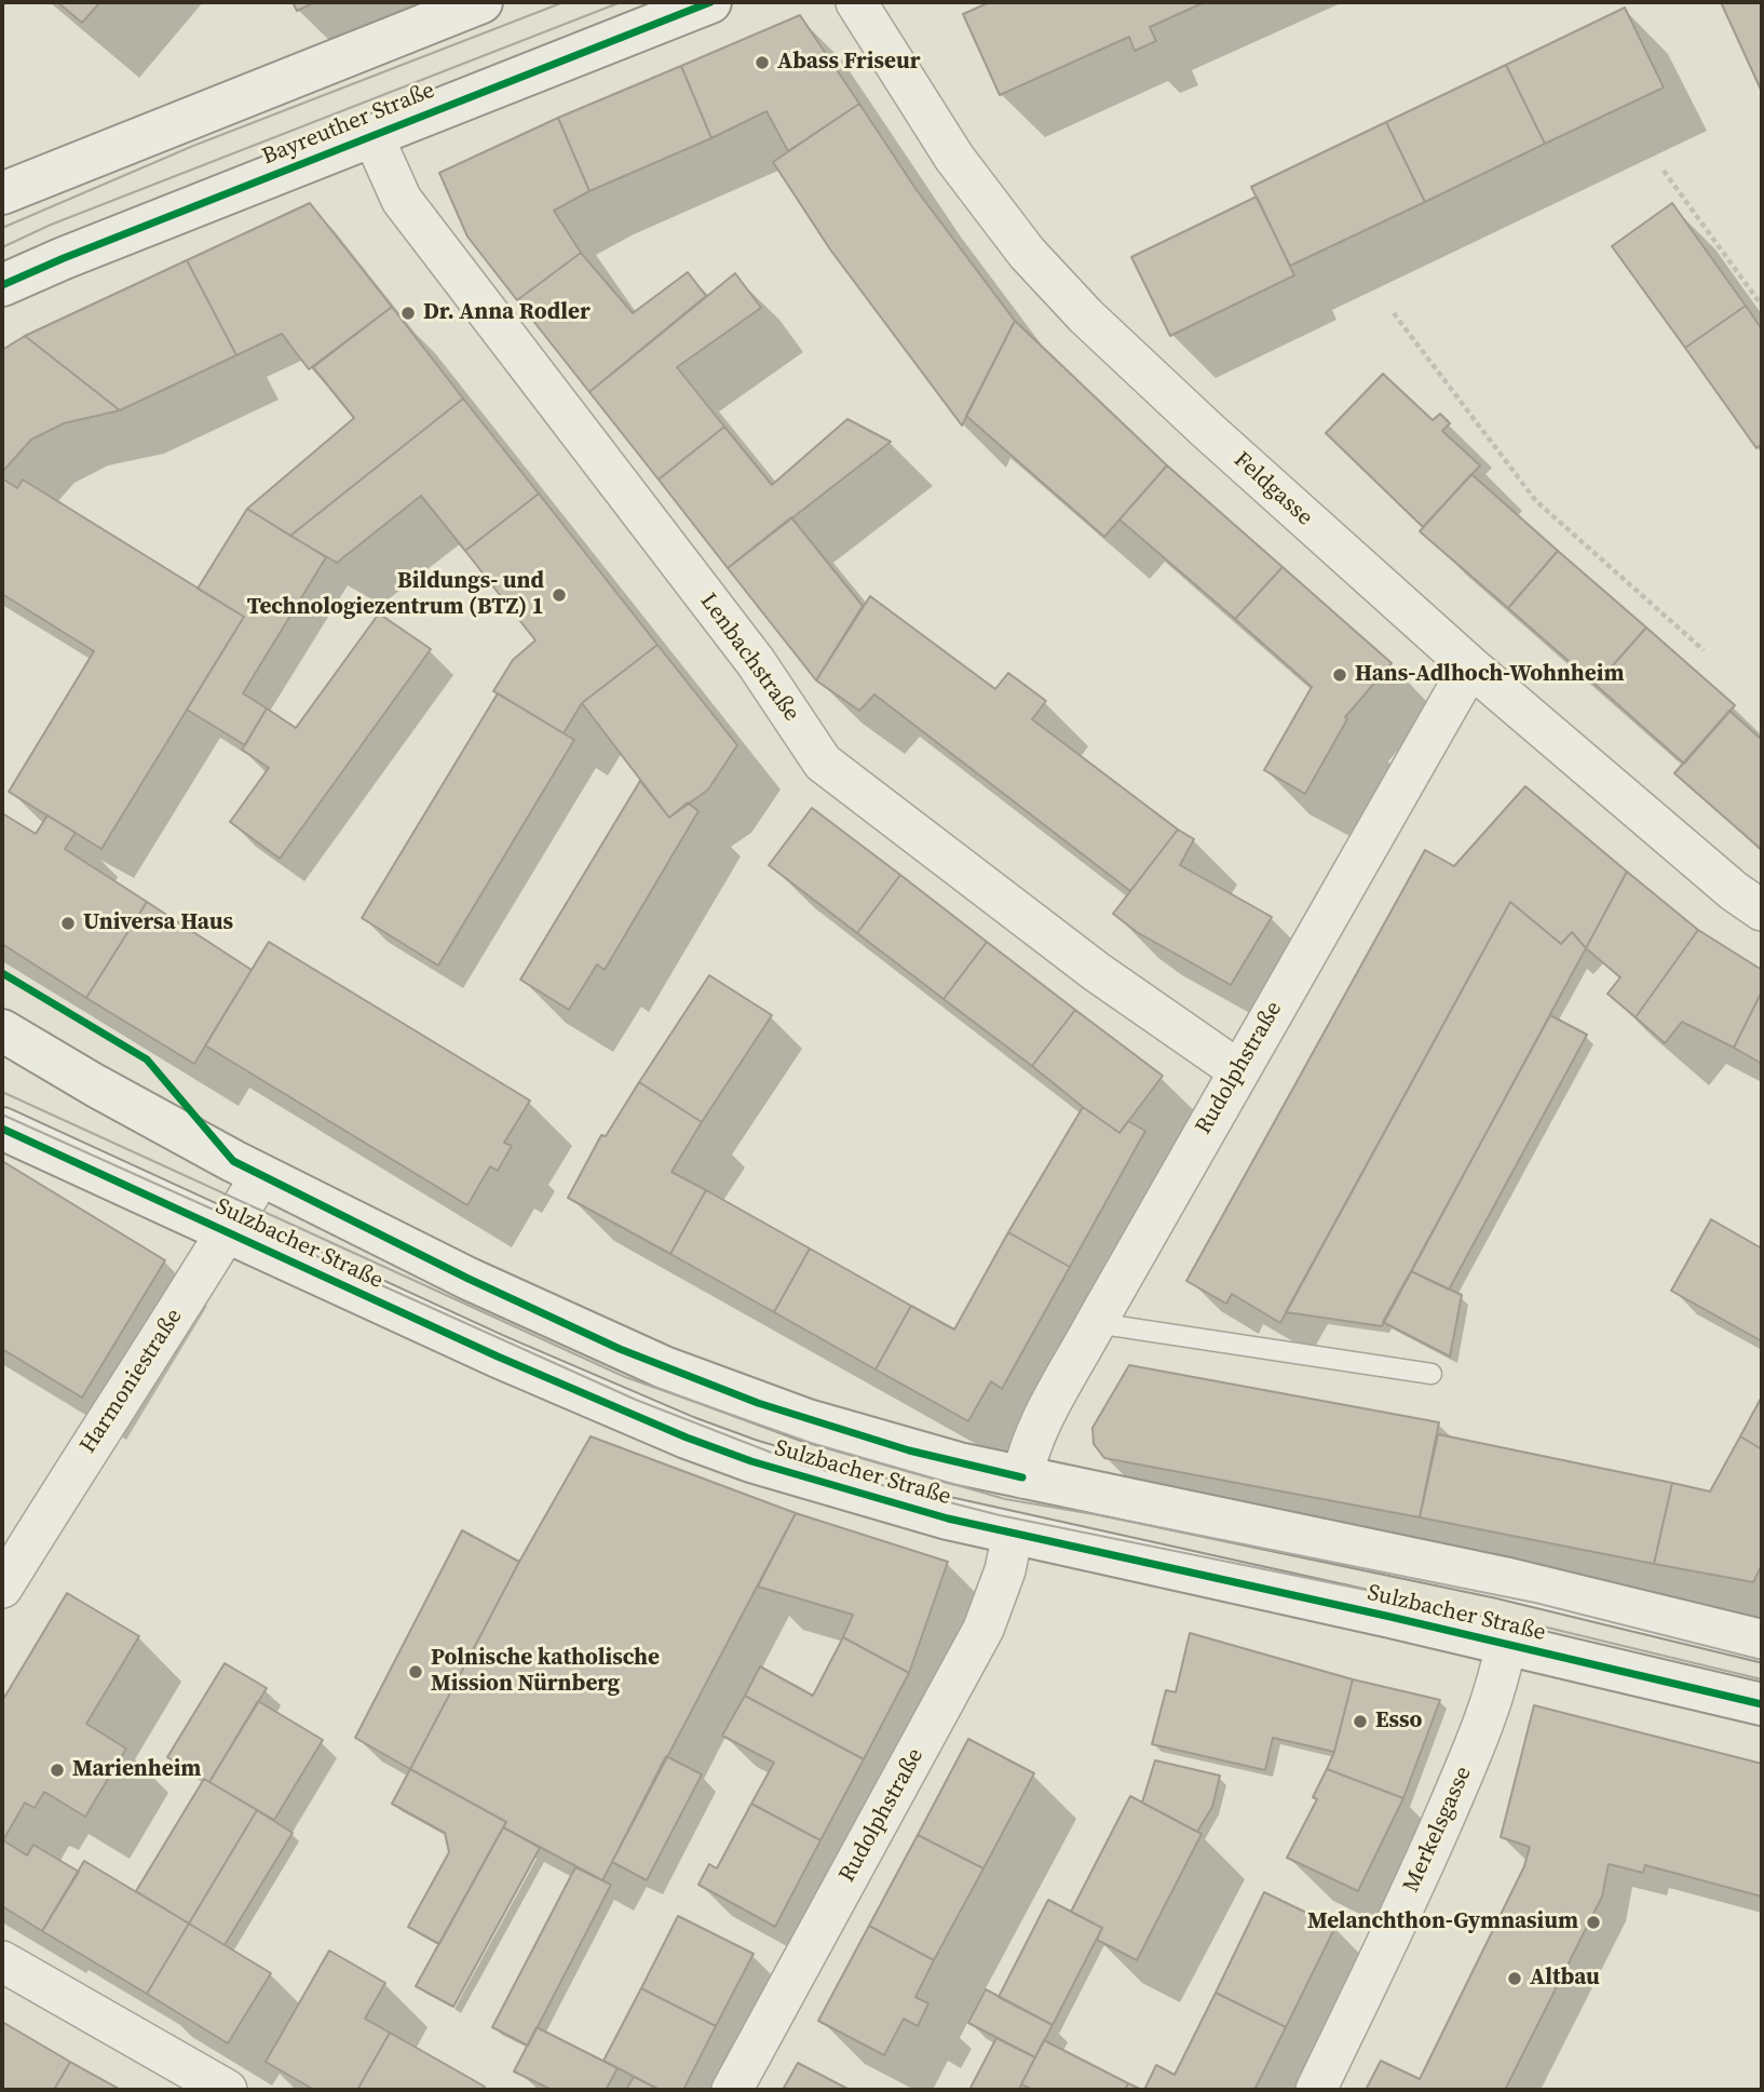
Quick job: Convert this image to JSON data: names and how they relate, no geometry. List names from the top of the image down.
{
  "streets": {
    "main road": ["Bayreuther Straße", "Sulzbacher Straße"],
    "street": [
      "Feldgasse",
      "Lenbachstraße",
      "Rudolphstraße",
      "Harmoniestraße",
      "Merkelsgasse"
    ]
  },
  "crossings": [
    ["Bayreuther Straße", "Lenbachstraße"],
    ["Feldgasse", "Rudolphstraße"],
    ["Lenbachstraße", "Rudolphstraße"],
    ["Rudolphstraße", "Sulzbacher Straße"],
    ["Sulzbacher Straße", "Harmoniestraße"],
    ["Sulzbacher Straße", "Merkelsgasse"]
  ],
  "places": [
    "Abass Friseur",
    "Dr. Anna Rodler",
    "Bildungs- und Technologiezentrum (BTZ) 1",
    "Hans-Adlhoch-Wohnheim",
    "Universa Haus",
    "Polnische katholische Mission Nürnberg",
    "Esso",
    "Marienheim",
    "Melanchthon-Gymnasium",
    "Altbau"
  ]
}
